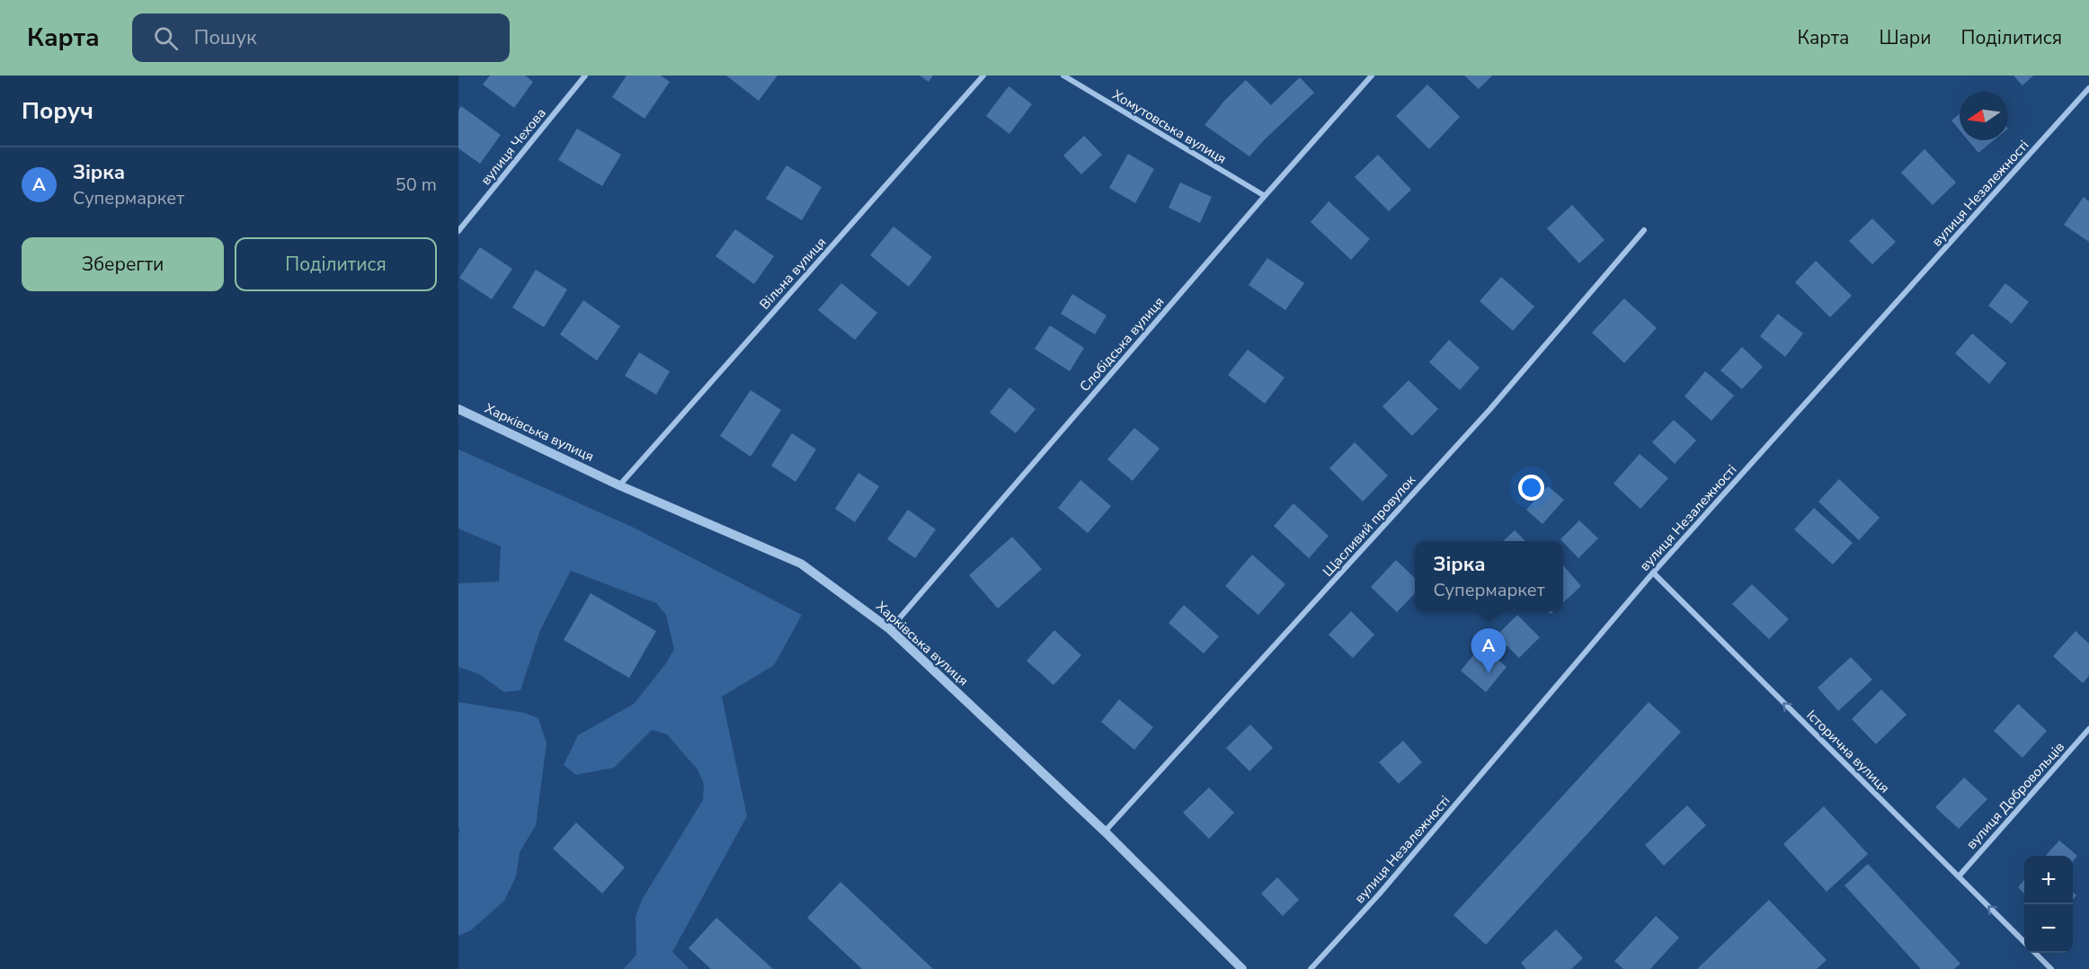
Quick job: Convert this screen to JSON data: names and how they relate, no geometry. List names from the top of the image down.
{
  "streets": {
    "street": [
      "Хомутовська вулиця",
      "вулиця Чехова",
      "вулиця Незалежності",
      "Вільна вулиця",
      "Слобідська вулиця",
      "Харківська вулиця",
      "Щасливий провулок",
      "Історична вулиця",
      "вулиця Добровольців"
    ]
  },
  "crossings": [
    ["Хомутовська вулиця", "Слобідська вулиця"],
    ["вулиця Незалежності", "Історична вулиця"],
    ["Вільна вулиця", "Харківська вулиця"],
    ["Слобідська вулиця", "Харківська вулиця"],
    ["Харківська вулиця", "Щасливий провулок"],
    ["Історична вулиця", "вулиця Добровольців"]
  ],
  "one_way": ["Історична вулиця"],
  "north": "left",
  "page": {
    "header": "Карта",
    "search": "Пошук",
    "nav": ["Карта", "Шари", "Поділитися"],
    "heading": "Поруч",
    "list": [
      {
        "mark": "A",
        "name": "Зірка",
        "note": "Супермаркет",
        "value": "50 m"
      }
    ],
    "buttons": ["Зберегти", "Поділитися"],
    "popup": ["Зірка", "Супермаркет"],
    "pins": "A",
    "map_buttons": ["+", "−"]
  }
}
